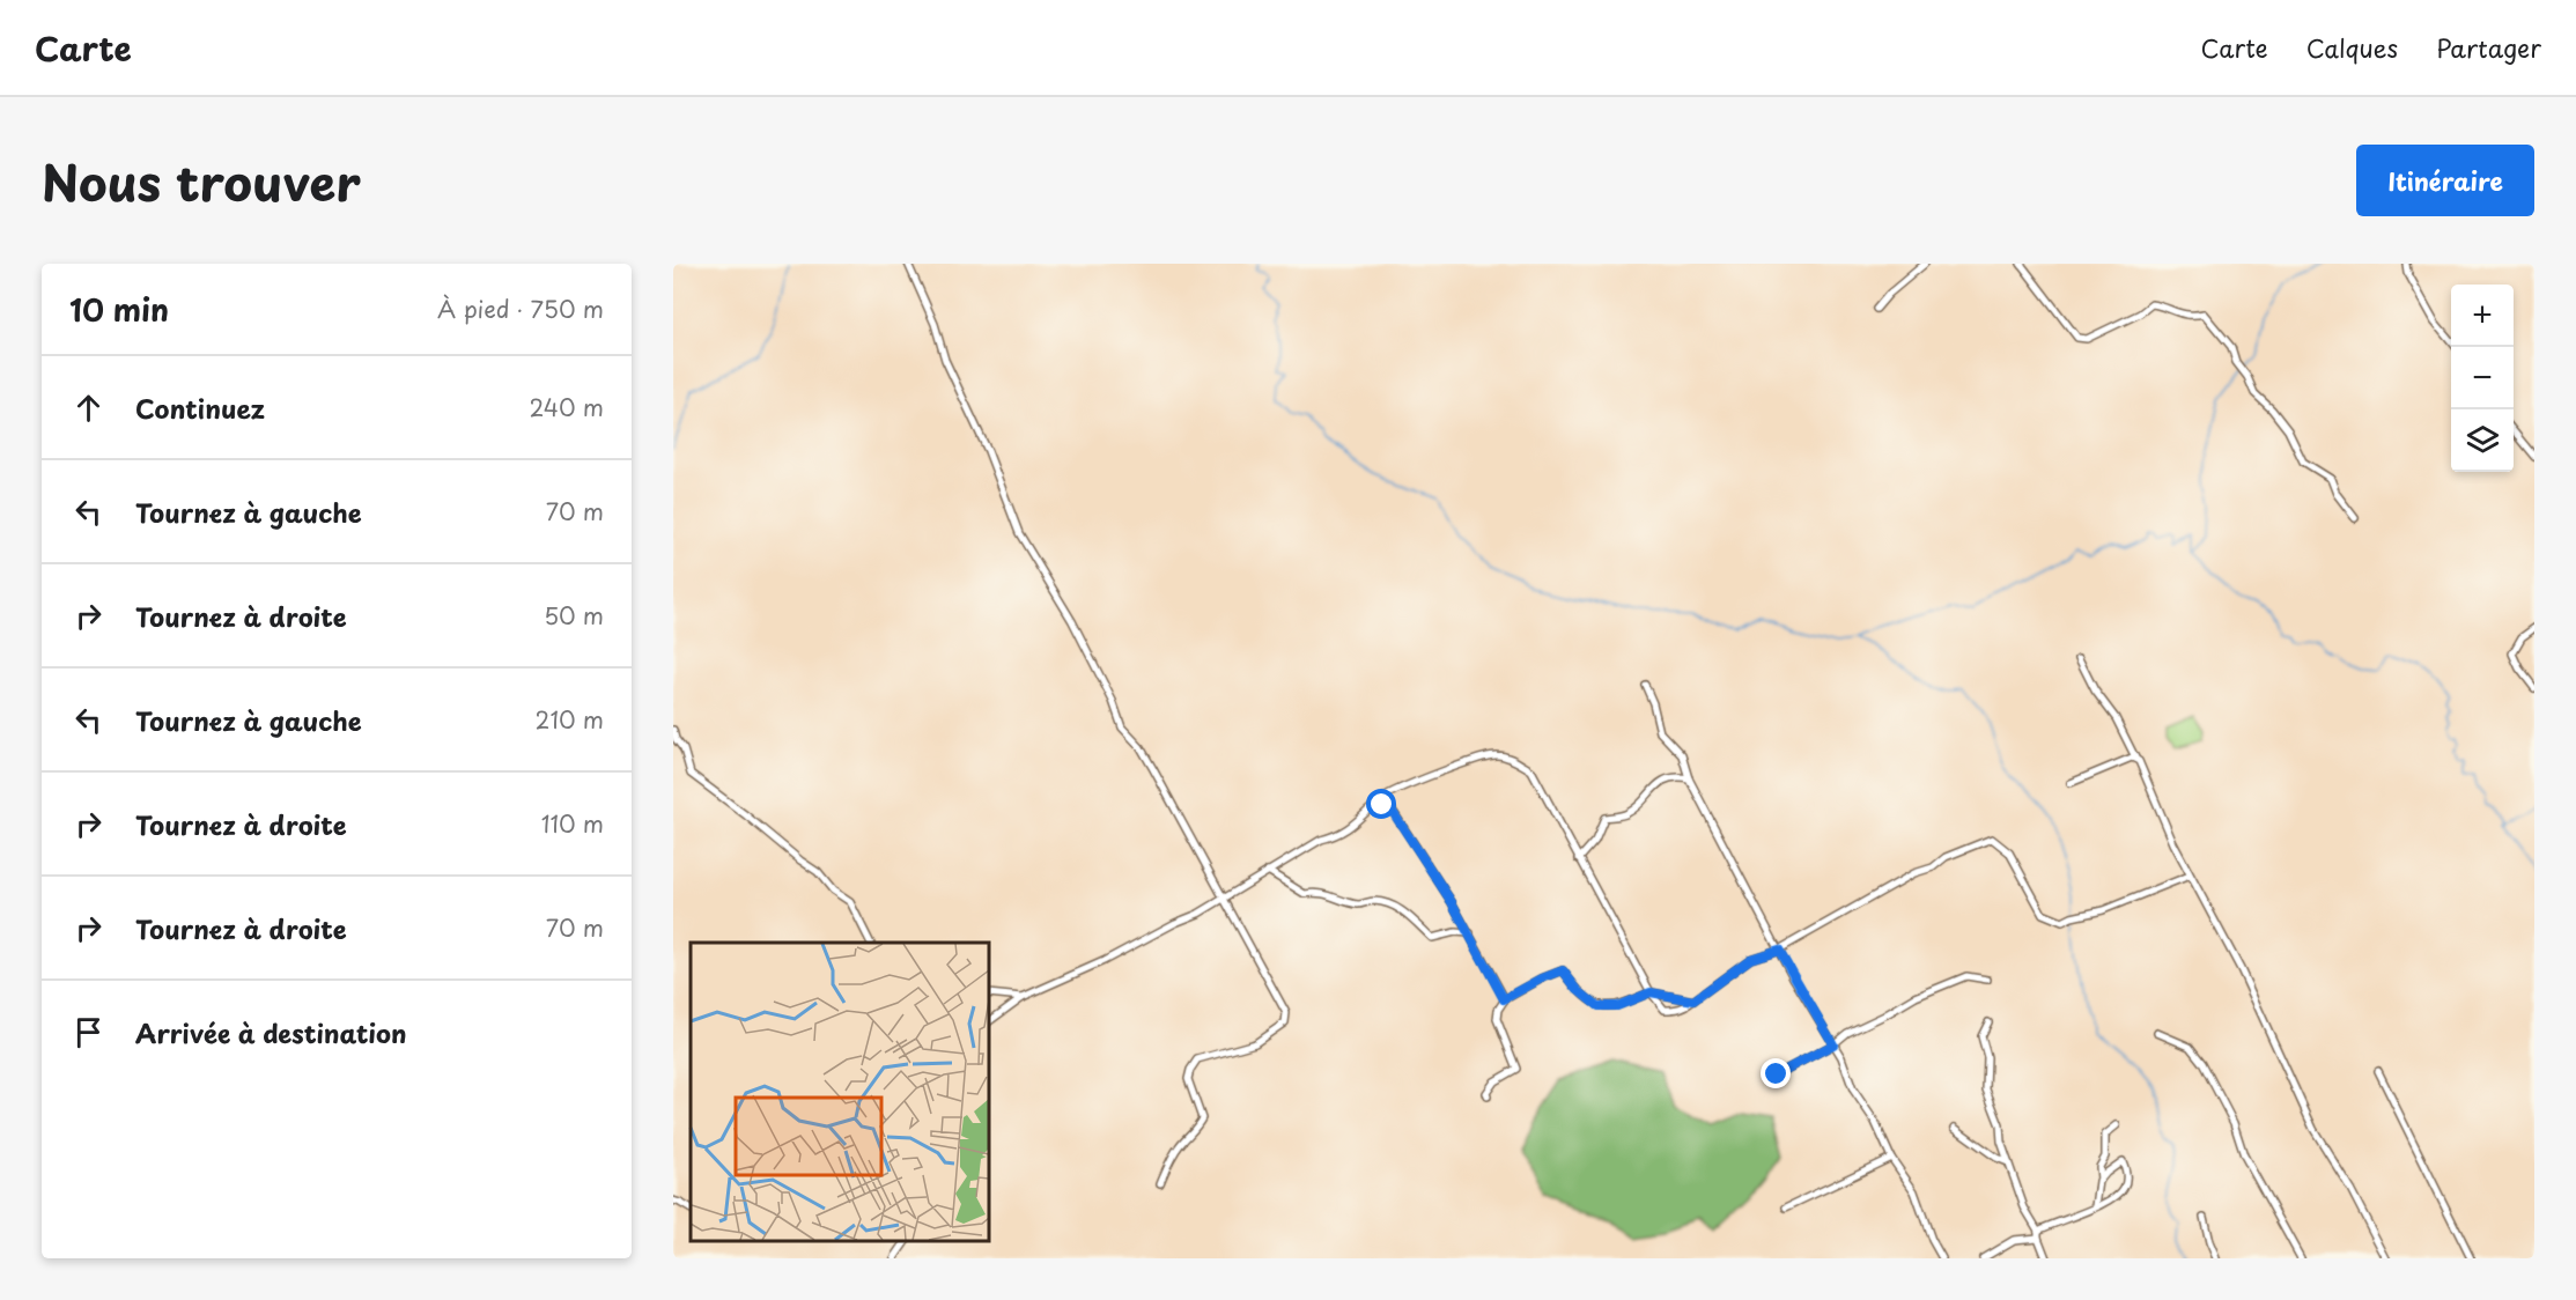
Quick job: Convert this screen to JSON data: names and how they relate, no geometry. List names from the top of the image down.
{
  "page": {
    "header": "Carte",
    "nav": ["Carte", "Calques", "Partager"],
    "title": "Nous trouver",
    "buttons": "Itinéraire",
    "heading": ["10 min", "À pied · 750 m"],
    "map_buttons": ["+", "−"],
    "list": [
      ["Continuez", "240 m"],
      ["Tournez à gauche", "70 m"],
      ["Tournez à droite", "50 m"],
      ["Tournez à gauche", "210 m"],
      ["Tournez à droite", "110 m"],
      ["Tournez à droite", "70 m"],
      "Arrivée à destination"
    ]
  }
}
